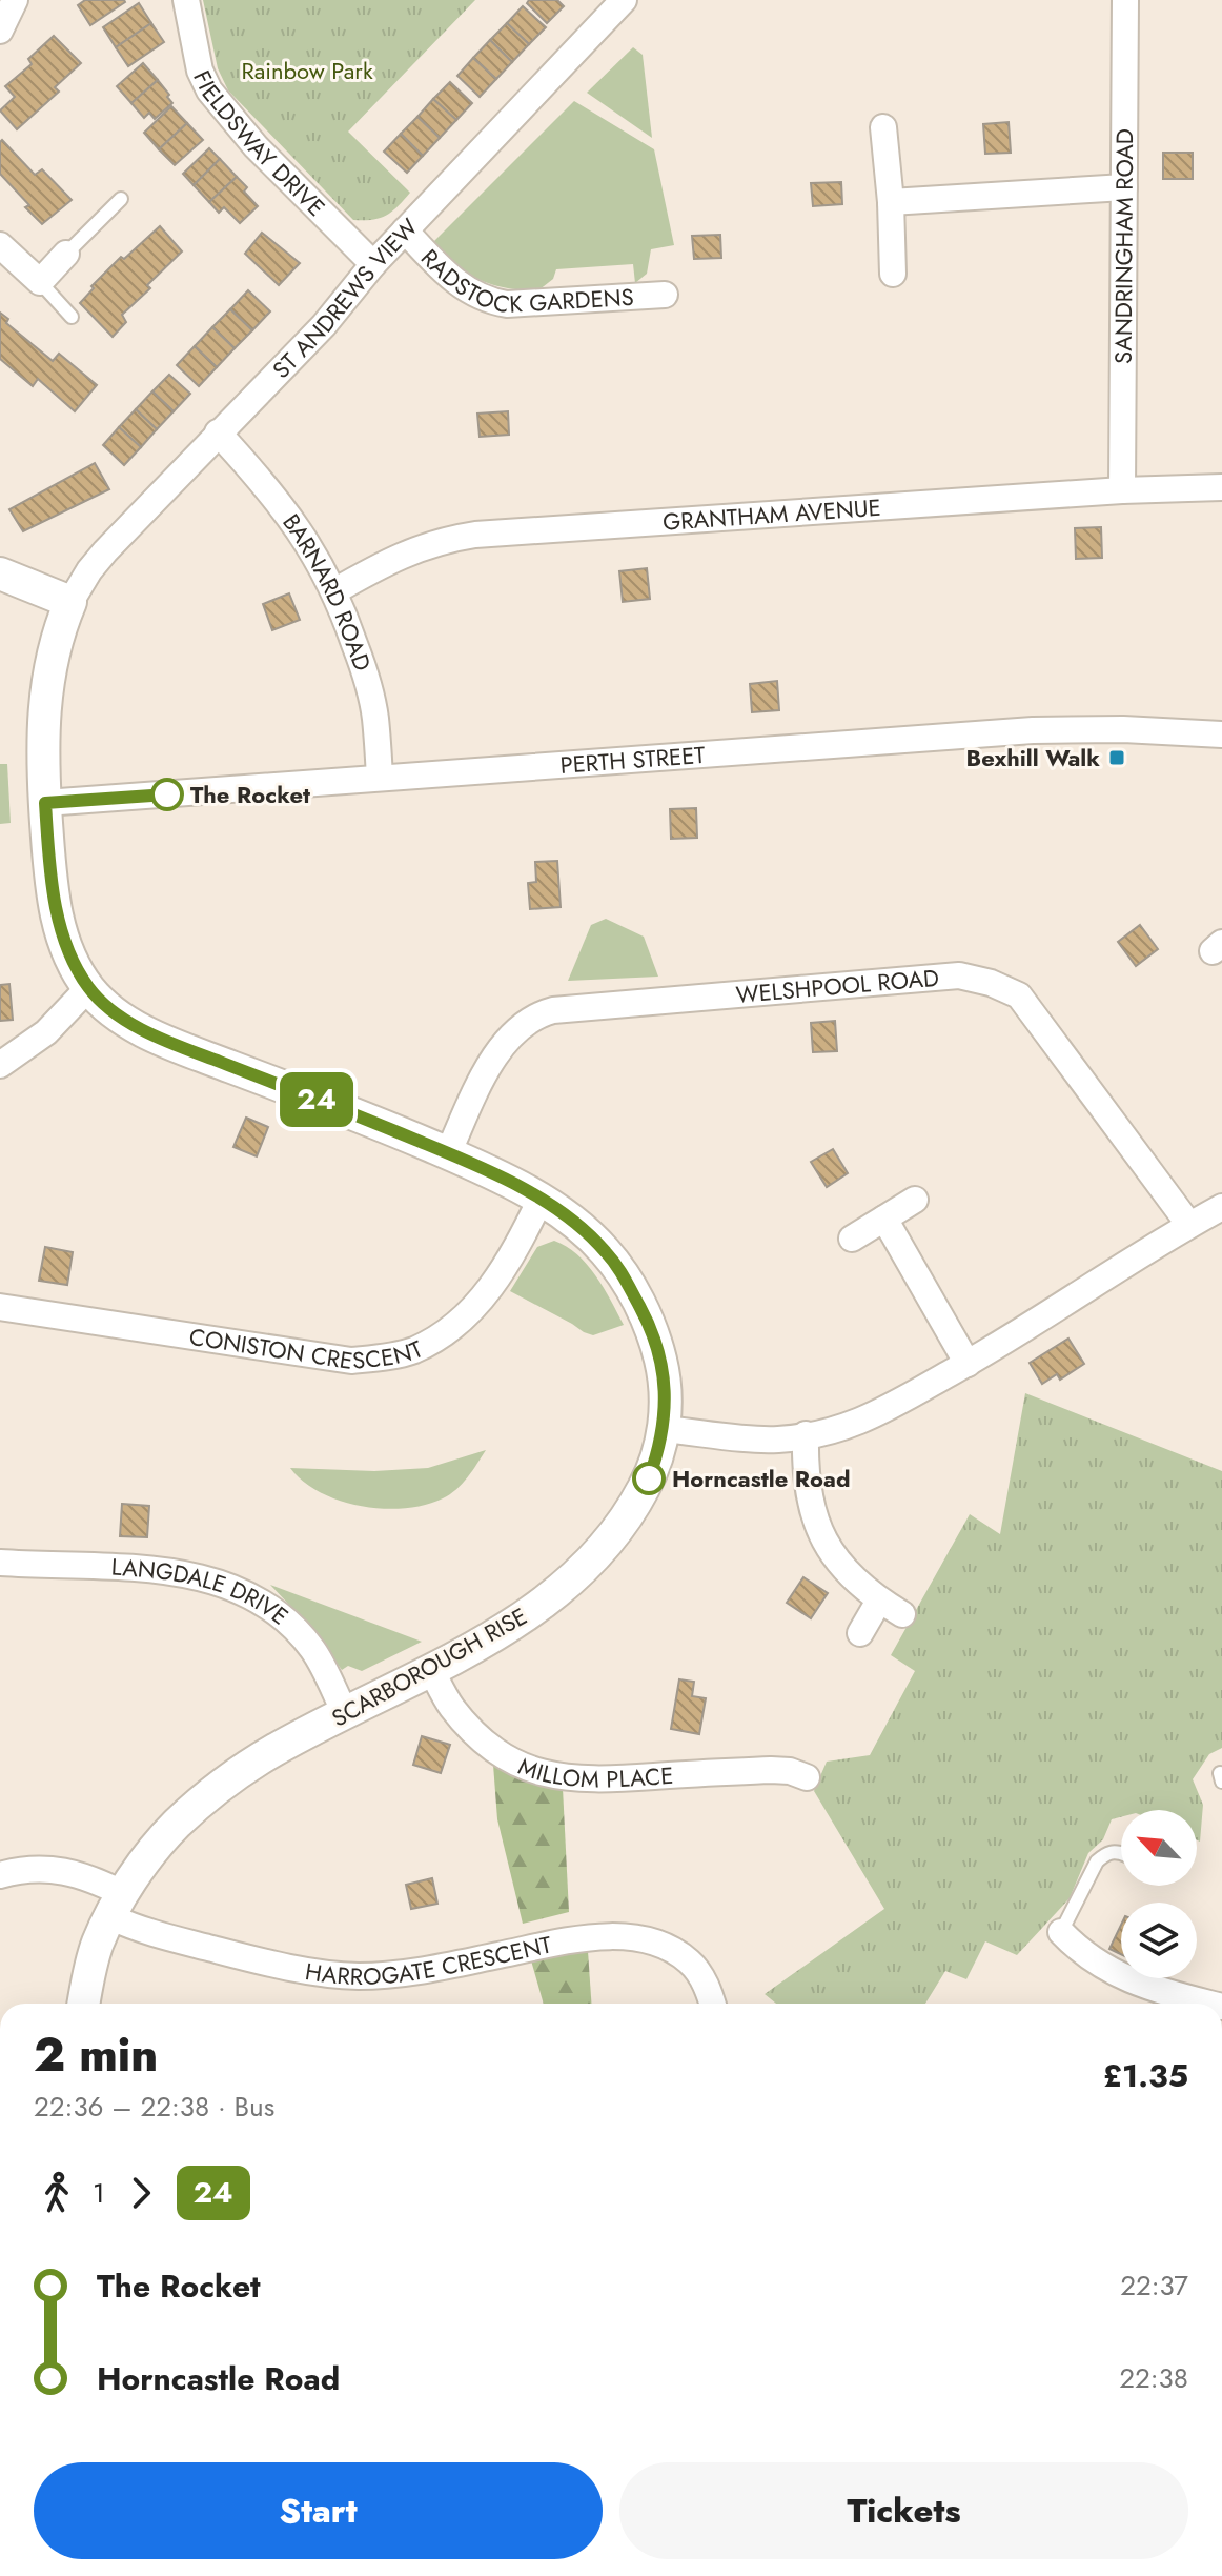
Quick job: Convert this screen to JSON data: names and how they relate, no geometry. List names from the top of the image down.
{
  "streets": {
    "street": [
      "FIELDSWAY DRIVE",
      "SANDRINGHAM ROAD",
      "RADSTOCK GARDENS",
      "ST ANDREWS VIEW",
      "GRANTHAM AVENUE",
      "BARNARD ROAD",
      "PERTH STREET",
      "WELSHPOOL ROAD",
      "CONISTON CRESCENT",
      "LANGDALE DRIVE",
      "SCARBOROUGH RISE",
      "MILLOM PLACE",
      "HARROGATE CRESCENT"
    ]
  },
  "crossings": [
    ["FIELDSWAY DRIVE", "ST ANDREWS VIEW"],
    ["SANDRINGHAM ROAD", "GRANTHAM AVENUE"],
    ["RADSTOCK GARDENS", "ST ANDREWS VIEW"],
    ["ST ANDREWS VIEW", "BARNARD ROAD"],
    ["ST ANDREWS VIEW", "SCARBOROUGH RISE"],
    ["GRANTHAM AVENUE", "BARNARD ROAD"],
    ["BARNARD ROAD", "PERTH STREET"],
    ["PERTH STREET", "SCARBOROUGH RISE"],
    ["WELSHPOOL ROAD", "SCARBOROUGH RISE"],
    ["CONISTON CRESCENT", "SCARBOROUGH RISE"],
    ["LANGDALE DRIVE", "SCARBOROUGH RISE"],
    ["SCARBOROUGH RISE", "MILLOM PLACE"],
    ["SCARBOROUGH RISE", "HARROGATE CRESCENT"]
  ],
  "parks": ["Rainbow Park"],
  "places": {
    "transit": ["Bexhill Walk"],
    "other": ["The Rocket", "Horncastle Road"]
  },
  "lines": ["bus line 24"],
  "north": "top left",
  "page": {
    "on_map": "24",
    "heading": ["2 min", "22:36 – 22:38 · Bus", "£1.35"],
    "legs": ["1", "24"],
    "list": [
      {
        "name": "The Rocket",
        "value": "22:37"
      },
      {
        "name": "Horncastle Road",
        "value": "22:38"
      }
    ],
    "buttons": ["Start", "Tickets"]
  }
}
